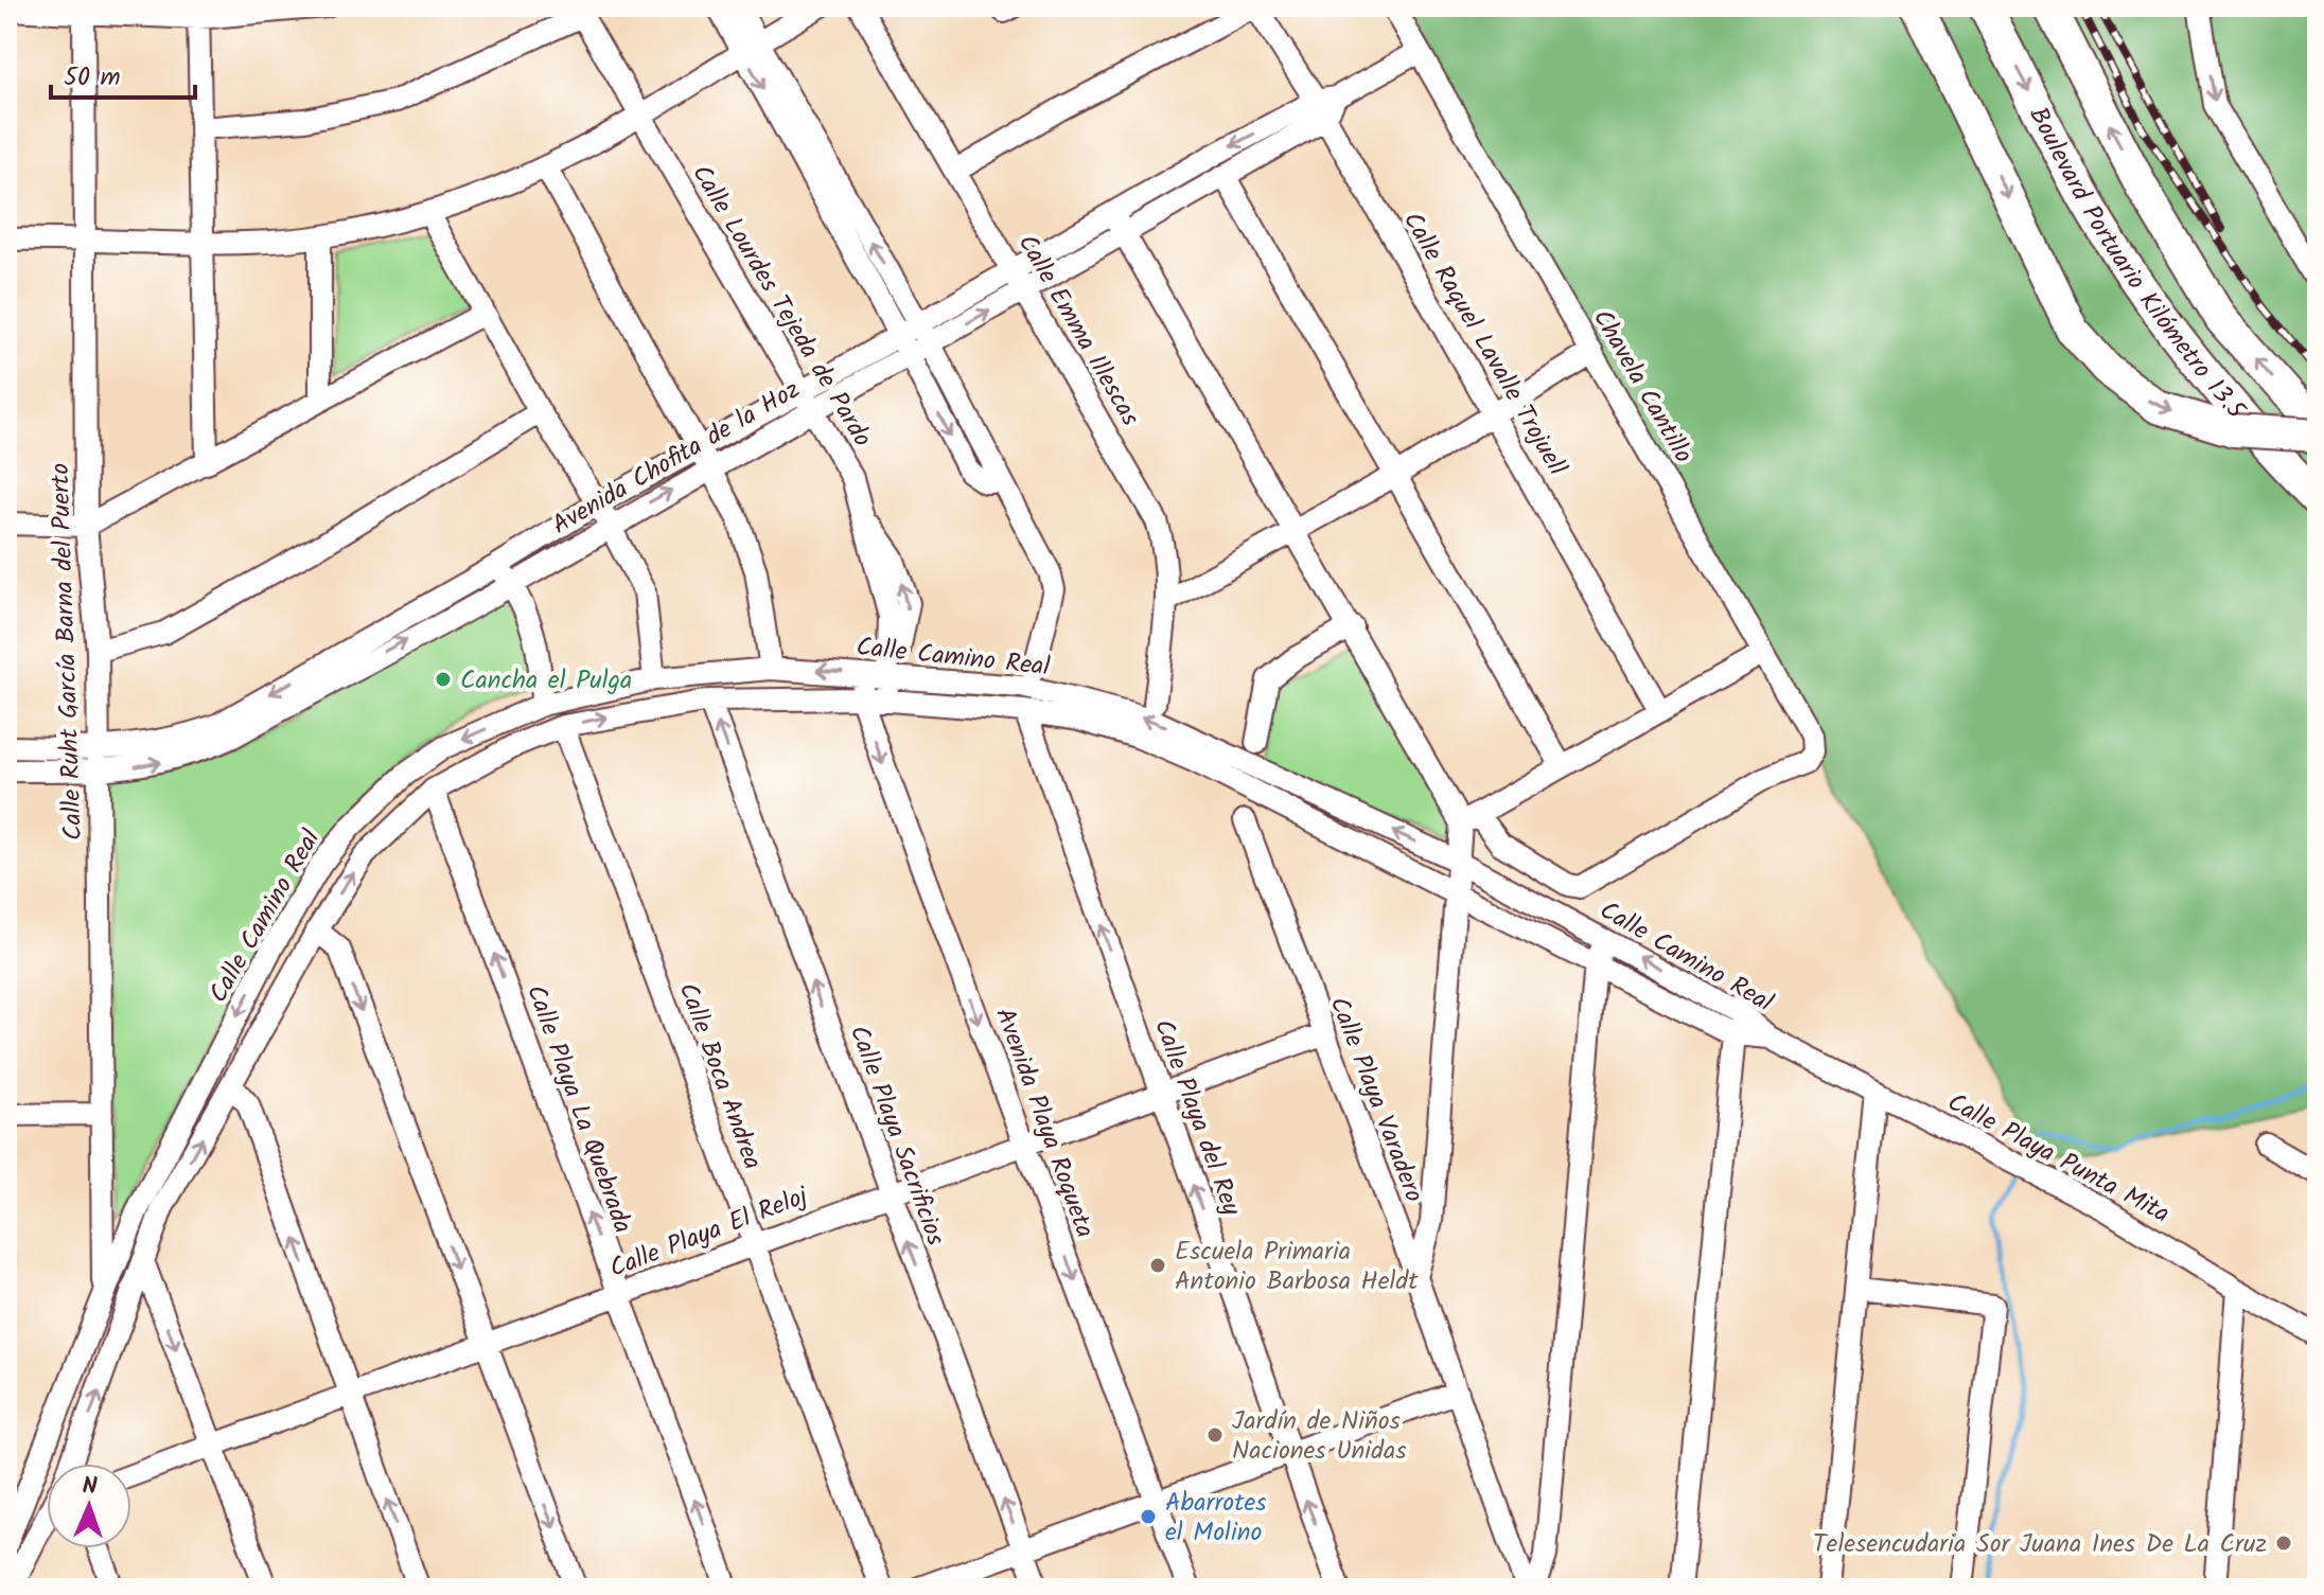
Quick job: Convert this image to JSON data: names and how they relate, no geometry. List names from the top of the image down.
{
  "streets": {
    "highway": ["Boulevard Portuario Kilómetro 13.5"],
    "street": [
      "Calle Lourdes Tejeda de Pardo",
      "Calle Emma Illescas",
      "Calle Raquel Lavalle Trojuell",
      "Chavela Cantillo",
      "Avenida Chofita de la Hoz",
      "Calle Ruht García Barna del Puerto",
      "Calle Camino Real",
      "Calle Boca Andrea",
      "Calle Playa Varadero",
      "Calle Playa La Quebrada",
      "Calle Playa del Rey",
      "Avenida Playa Roqueta",
      "Calle Playa Sacrificios",
      "Calle Playa Punta Mita",
      "Calle Playa El Reloj"
    ]
  },
  "crossings": [
    ["Calle Lourdes Tejeda de Pardo", "Avenida Chofita de la Hoz"],
    ["Calle Lourdes Tejeda de Pardo", "Calle Camino Real"],
    ["Calle Emma Illescas", "Avenida Chofita de la Hoz"],
    ["Calle Raquel Lavalle Trojuell", "Avenida Chofita de la Hoz"],
    ["Chavela Cantillo", "Avenida Chofita de la Hoz"],
    ["Avenida Chofita de la Hoz", "Calle Ruht García Barna del Puerto"],
    ["Calle Ruht García Barna del Puerto", "Calle Camino Real"],
    ["Calle Camino Real", "Calle Boca Andrea"],
    ["Calle Camino Real", "Calle Playa La Quebrada"],
    ["Calle Camino Real", "Calle Playa del Rey"],
    ["Calle Camino Real", "Avenida Playa Roqueta"],
    ["Calle Camino Real", "Calle Playa Sacrificios"],
    ["Calle Camino Real", "Calle Playa Punta Mita"],
    ["Calle Boca Andrea", "Calle Playa El Reloj"],
    ["Calle Playa Varadero", "Calle Playa El Reloj"],
    ["Calle Playa La Quebrada", "Calle Playa El Reloj"],
    ["Calle Playa del Rey", "Calle Playa El Reloj"],
    ["Avenida Playa Roqueta", "Calle Playa El Reloj"],
    ["Calle Playa Sacrificios", "Calle Playa El Reloj"]
  ],
  "one_way": ["Calle Playa del Rey", "Avenida Playa Roqueta", "Calle Playa Sacrificios"],
  "places": [
    "Cancha el Pulga",
    "Escuela Primaria Antonio Barbosa Heldt",
    "Jardín de Niños Naciones Unidas",
    "Abarrotes el Molino",
    "Telesencudaria Sor Juana Ines De La Cruz"
  ],
  "scale_bar": "50 m",
  "north": "top"
}
